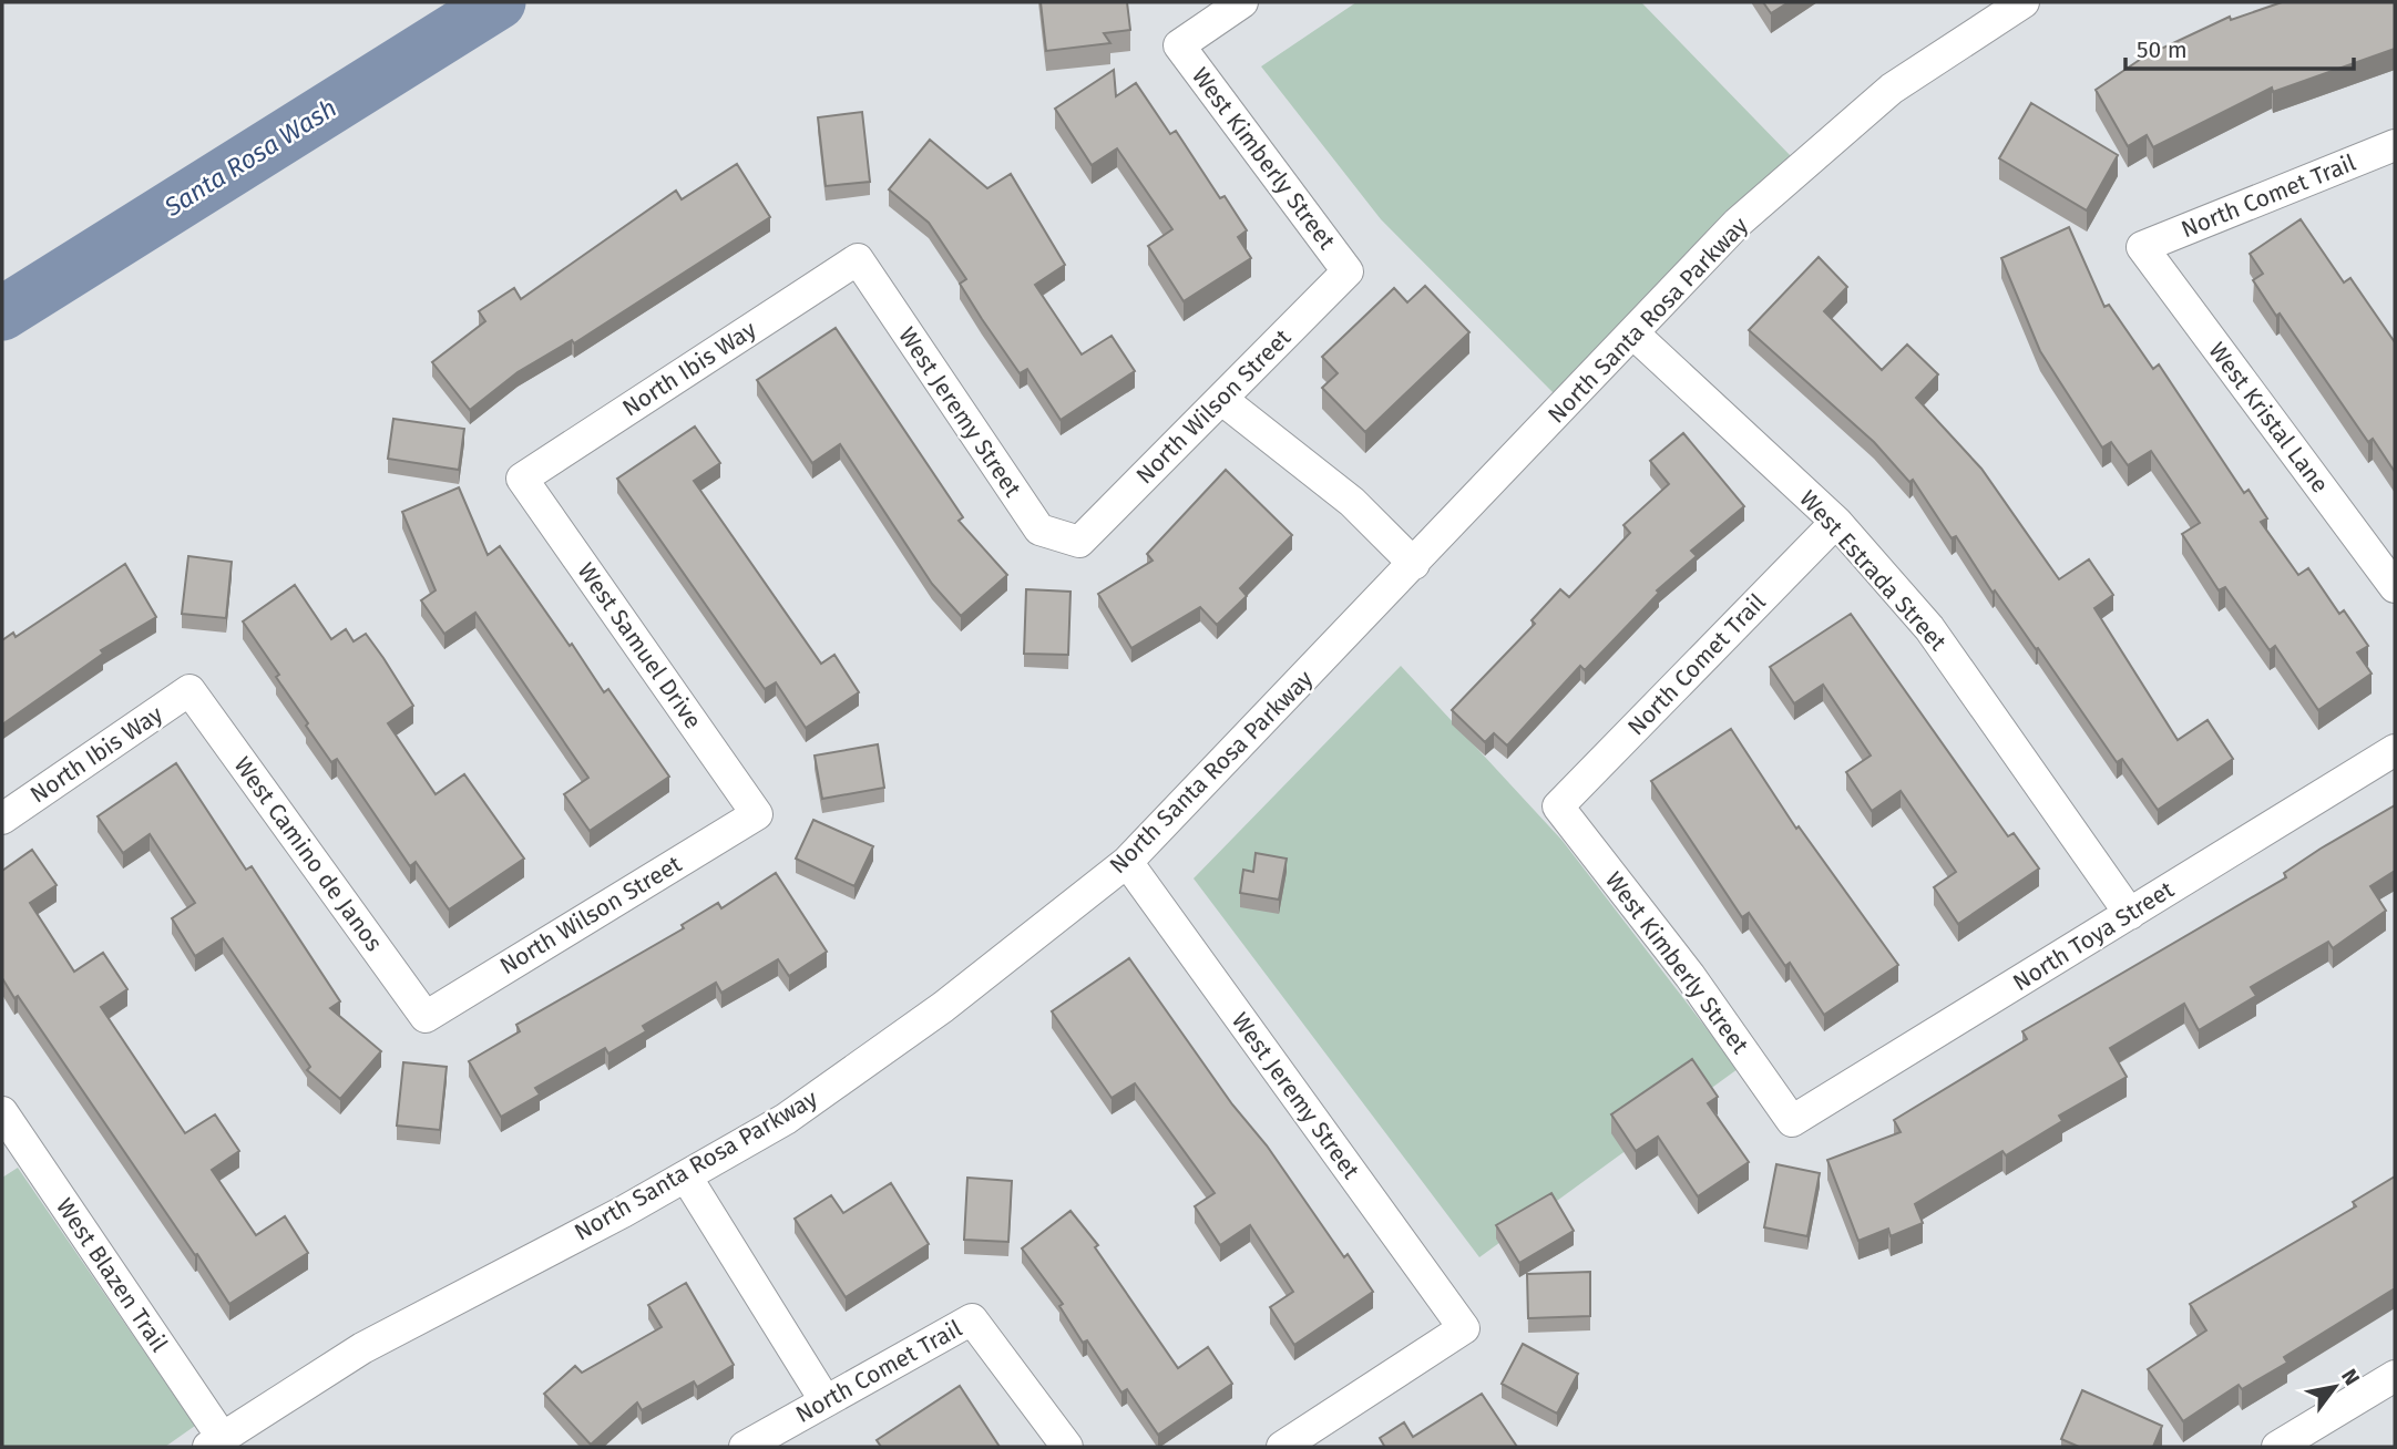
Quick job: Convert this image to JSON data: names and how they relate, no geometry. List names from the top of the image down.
{
  "streets": {
    "street": [
      "West Kimberly Street",
      "North Comet Trail",
      "North Santa Rosa Parkway",
      "North Ibis Way",
      "North Wilson Street",
      "West Jeremy Street",
      "West Kristal Lane",
      "West Estrada Street",
      "West Samuel Drive",
      "West Camino de Janos",
      "North Toya Street",
      "West Blazen Trail"
    ]
  },
  "crossings": [
    ["West Kimberly Street", "North Comet Trail"],
    ["West Kimberly Street", "North Wilson Street"],
    ["West Kimberly Street", "North Toya Street"],
    ["North Comet Trail", "West Kristal Lane"],
    ["North Comet Trail", "West Estrada Street"],
    ["North Santa Rosa Parkway", "West Jeremy Street"],
    ["North Santa Rosa Parkway", "West Estrada Street"],
    ["North Santa Rosa Parkway", "West Blazen Trail"],
    ["North Ibis Way", "West Jeremy Street"],
    ["North Ibis Way", "West Samuel Drive"],
    ["North Ibis Way", "West Camino de Janos"],
    ["North Wilson Street", "West Jeremy Street"],
    ["North Wilson Street", "West Samuel Drive"],
    ["North Wilson Street", "West Camino de Janos"],
    ["West Estrada Street", "North Toya Street"]
  ],
  "water": ["Santa Rosa Wash"],
  "scale_bar": "50 m",
  "north": "top right"
}
